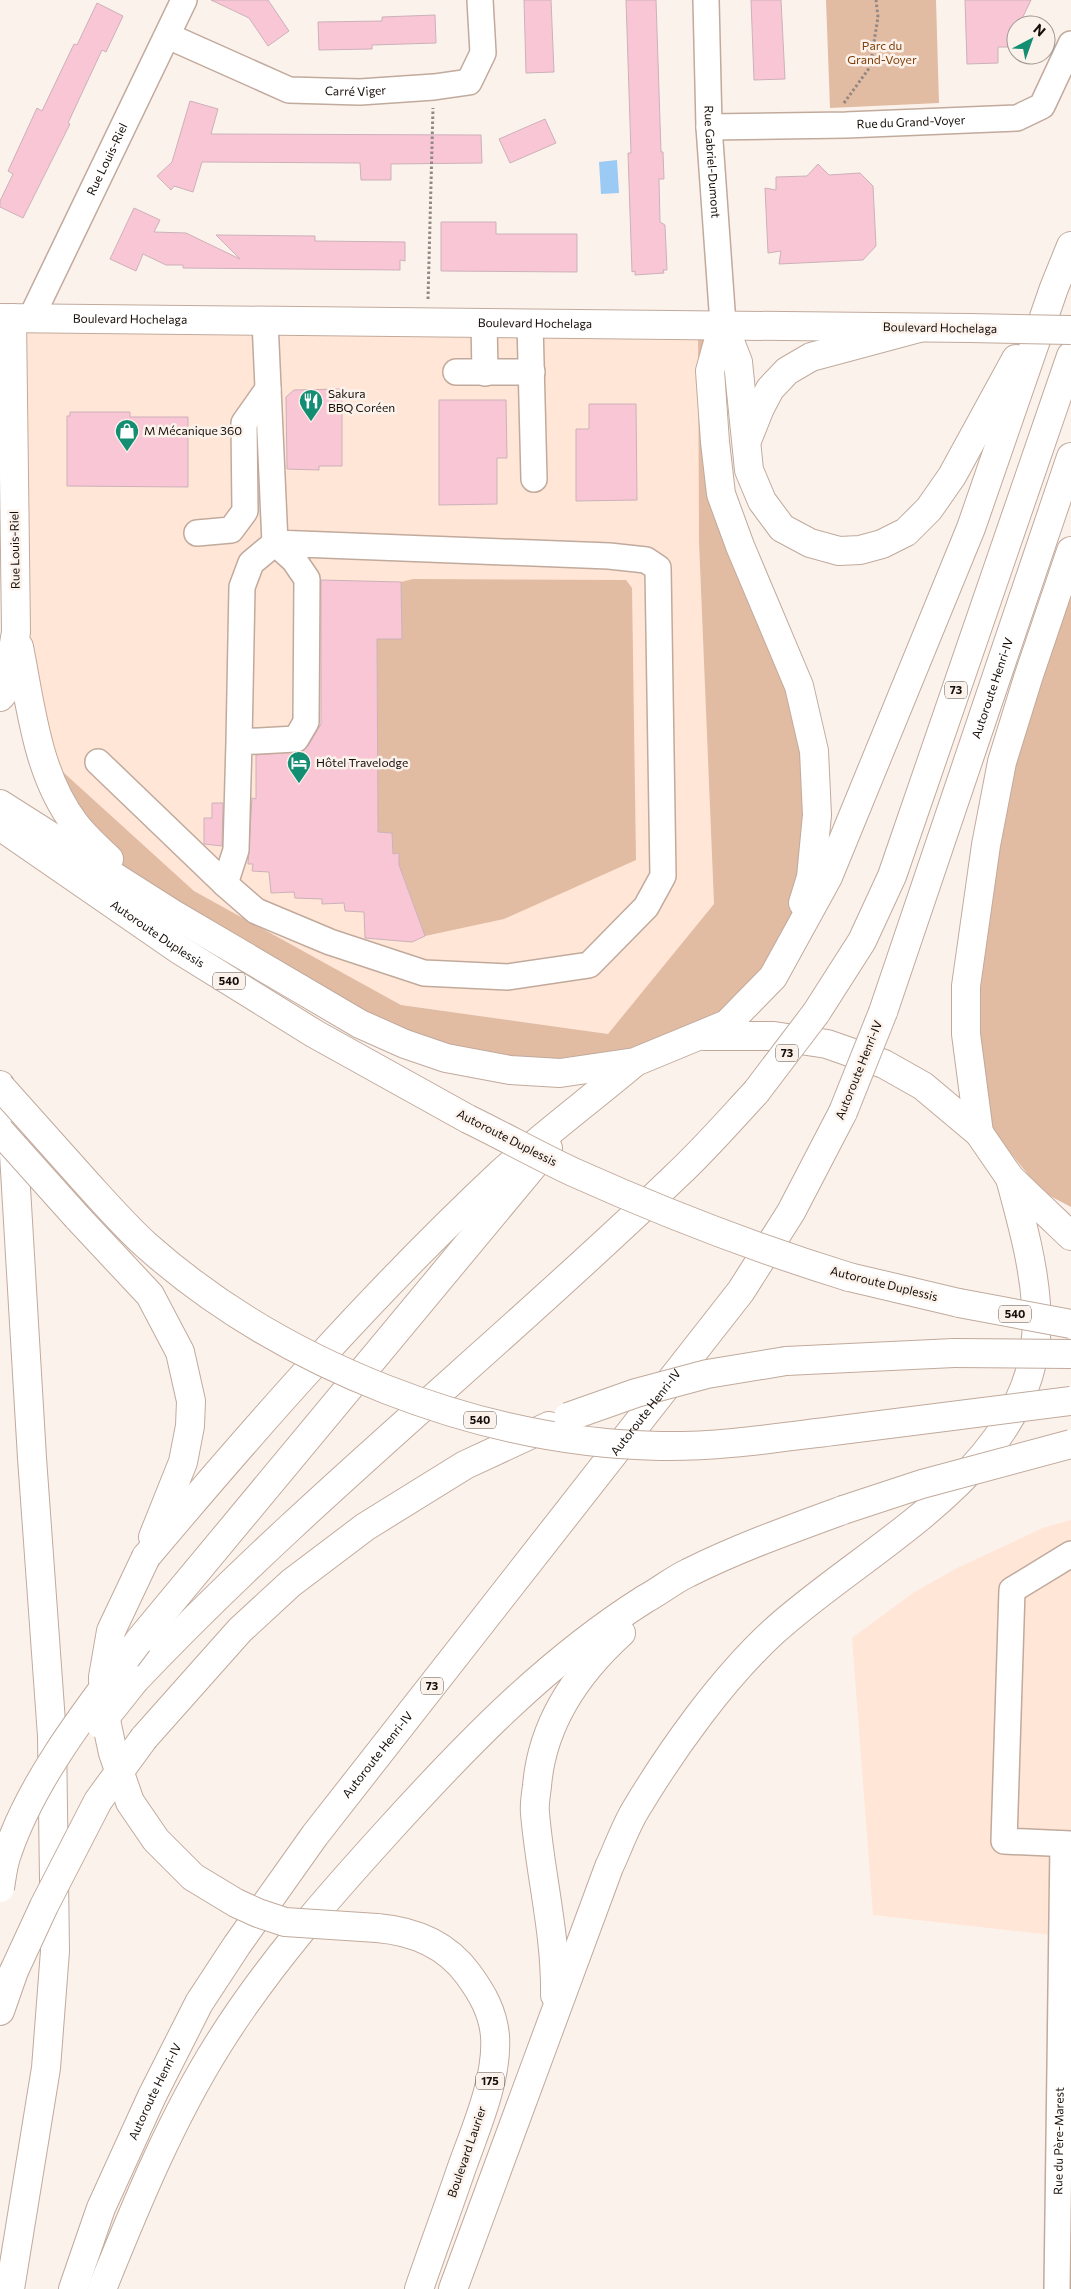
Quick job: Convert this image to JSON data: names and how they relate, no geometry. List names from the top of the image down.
{
  "streets": {
    "main road": [
      "Rue Louis-Riel",
      "Boulevard Hochelaga",
      "Autoroute Henri-IV",
      "73",
      "Autoroute Duplessis",
      "540",
      "175",
      "Boulevard Laurier"
    ],
    "street": [
      "Carré Viger",
      "Rue du Grand-Voyer",
      "Rue Gabriel-Dumont",
      "Rue du Père-Marest"
    ]
  },
  "crossings": [
    ["Carré Viger", "Rue Louis-Riel"],
    ["Rue du Grand-Voyer", "Rue Gabriel-Dumont"],
    ["Rue Louis-Riel", "Boulevard Hochelaga"],
    ["Rue Gabriel-Dumont", "Boulevard Hochelaga"]
  ],
  "parks": ["Parc du Grand-Voyer"],
  "places": {
    "restaurant": ["Sakura BBQ Coréen"],
    "shop": ["M Mécanique 360"],
    "hotel": ["Hôtel Travelodge"]
  },
  "north": "top right"
}
